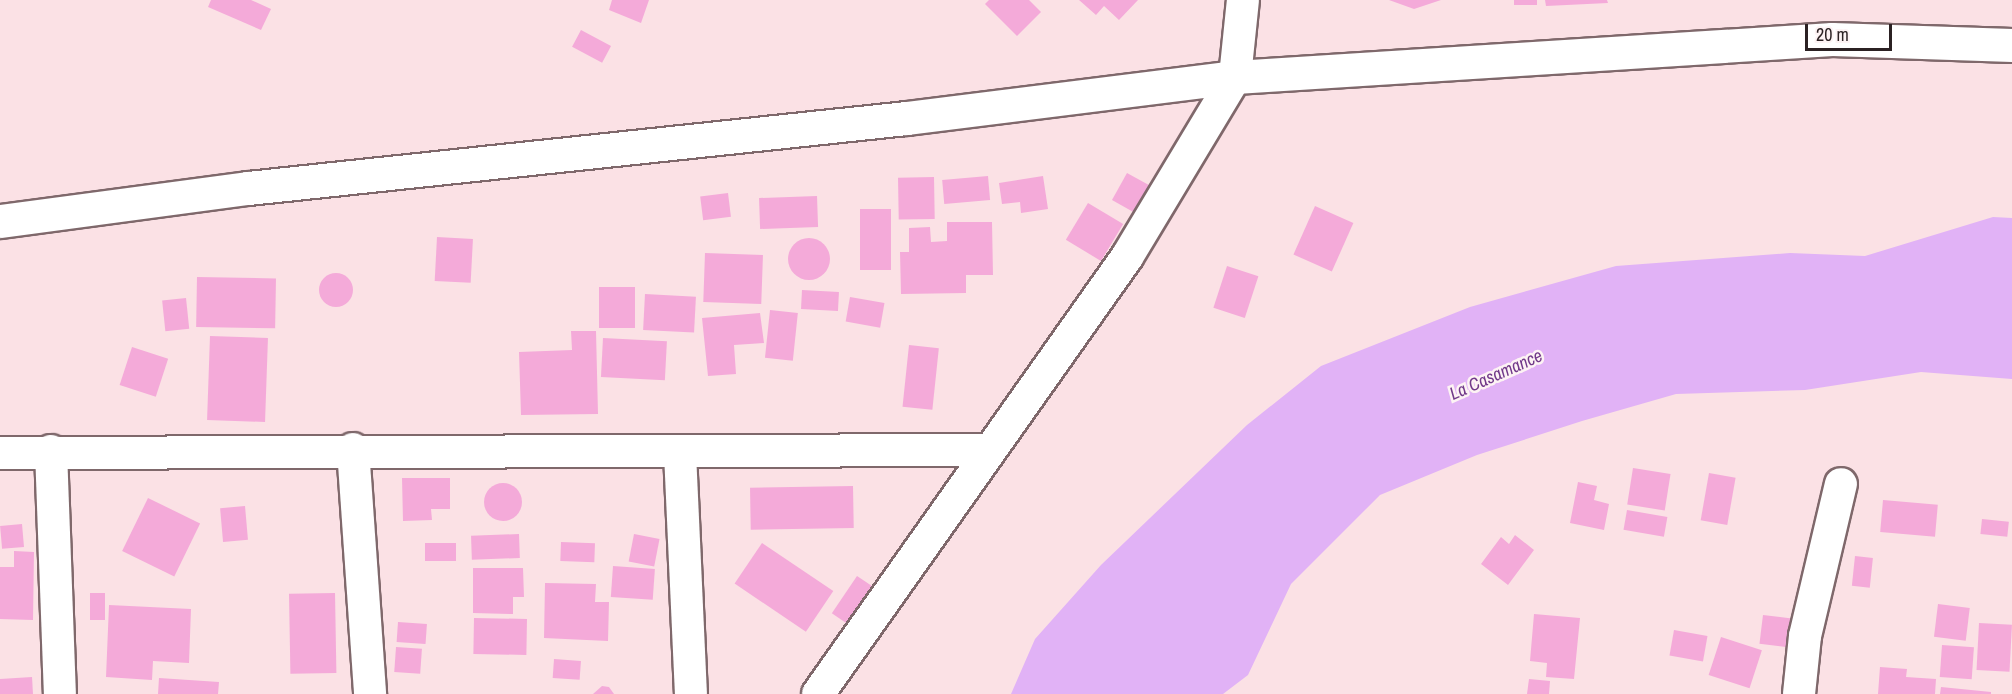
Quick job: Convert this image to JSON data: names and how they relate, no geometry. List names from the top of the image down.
{
  "water": ["La Casamance"],
  "scale_bar": "20 m"
}
